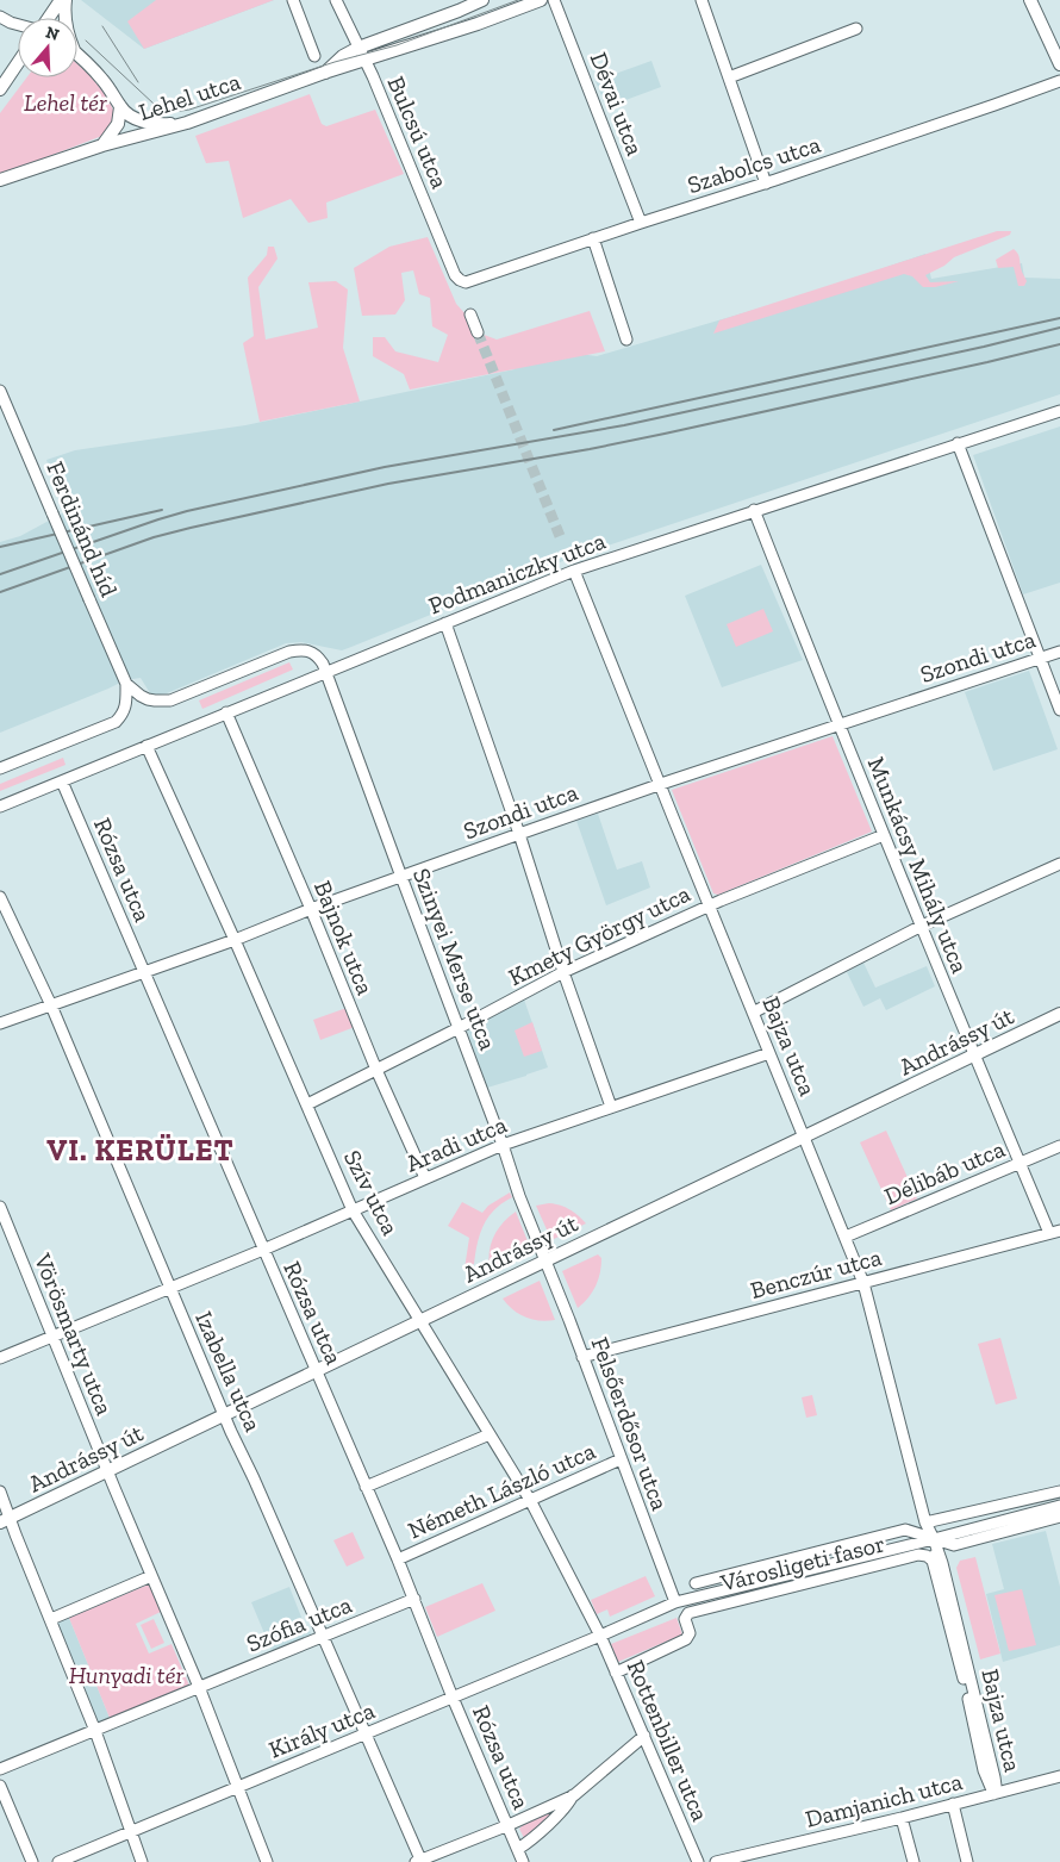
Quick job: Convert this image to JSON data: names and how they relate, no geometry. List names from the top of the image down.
{
  "streets": {
    "main road": ["Lehel utca", "Andrássy út"],
    "street": [
      "Dévai utca",
      "Bulcsú utca",
      "Szabolcs utca",
      "Ferdinánd híd",
      "Podmaniczky utca",
      "Szondi utca",
      "Munkácsy Mihály utca",
      "Rózsa utca",
      "Kmety György utca",
      "Bajnok utca",
      "Szinyei Merse utca",
      "Bajza utca",
      "Aradi utca",
      "Délibáb utca",
      "Szív utca",
      "Benczúr utca",
      "Vörösmarty utca",
      "Izabella utca",
      "Felsőerdősor utca",
      "Németh László utca",
      "Városligeti fasor",
      "Szófia utca",
      "Király utca",
      "Rottenbiller utca",
      "Damjanich utca"
    ]
  },
  "crossings": [
    ["Lehel utca", "Bulcsú utca"],
    ["Dévai utca", "Szabolcs utca"],
    ["Bulcsú utca", "Szabolcs utca"],
    ["Podmaniczky utca", "Munkácsy Mihály utca"],
    ["Podmaniczky utca", "Rózsa utca"],
    ["Podmaniczky utca", "Bajnok utca"],
    ["Podmaniczky utca", "Szinyei Merse utca"],
    ["Podmaniczky utca", "Bajza utca"],
    ["Podmaniczky utca", "Szív utca"],
    ["Szondi utca", "Munkácsy Mihály utca"],
    ["Szondi utca", "Rózsa utca"],
    ["Szondi utca", "Bajnok utca"],
    ["Szondi utca", "Szinyei Merse utca"],
    ["Szondi utca", "Bajza utca"],
    ["Szondi utca", "Szív utca"],
    ["Szondi utca", "Izabella utca"],
    ["Munkácsy Mihály utca", "Kmety György utca"],
    ["Munkácsy Mihály utca", "Andrássy út"],
    ["Munkácsy Mihály utca", "Délibáb utca"],
    ["Munkácsy Mihály utca", "Benczúr utca"],
    ["Rózsa utca", "Andrássy út"],
    ["Rózsa utca", "Aradi utca"],
    ["Rózsa utca", "Németh László utca"],
    ["Rózsa utca", "Szófia utca"],
    ["Rózsa utca", "Király utca"],
    ["Kmety György utca", "Bajnok utca"],
    ["Kmety György utca", "Szinyei Merse utca"],
    ["Kmety György utca", "Bajza utca"],
    ["Kmety György utca", "Szív utca"],
    ["Bajnok utca", "Aradi utca"],
    ["Szinyei Merse utca", "Andrássy út"],
    ["Szinyei Merse utca", "Aradi utca"],
    ["Szinyei Merse utca", "Felsőerdősor utca"],
    ["Andrássy út", "Bajza utca"],
    ["Andrássy út", "Szív utca"],
    ["Andrássy út", "Vörösmarty utca"],
    ["Andrássy út", "Izabella utca"],
    ["Andrássy út", "Felsőerdősor utca"],
    ["Bajza utca", "Aradi utca"],
    ["Bajza utca", "Délibáb utca"],
    ["Bajza utca", "Benczúr utca"],
    ["Bajza utca", "Városligeti fasor"],
    ["Bajza utca", "Damjanich utca"],
    ["Aradi utca", "Szív utca"],
    ["Aradi utca", "Vörösmarty utca"],
    ["Aradi utca", "Izabella utca"],
    ["Szív utca", "Németh László utca"],
    ["Szív utca", "Városligeti fasor"],
    ["Szív utca", "Király utca"],
    ["Szív utca", "Rottenbiller utca"],
    ["Benczúr utca", "Felsőerdősor utca"],
    ["Izabella utca", "Szófia utca"],
    ["Izabella utca", "Király utca"],
    ["Felsőerdősor utca", "Németh László utca"],
    ["Felsőerdősor utca", "Városligeti fasor"],
    ["Városligeti fasor", "Király utca"],
    ["Városligeti fasor", "Rottenbiller utca"],
    ["Király utca", "Rottenbiller utca"]
  ],
  "districts": ["VI. KERÜLET"],
  "parks": ["Lehel tér", "Hunyadi tér"],
  "north": "top"
}
